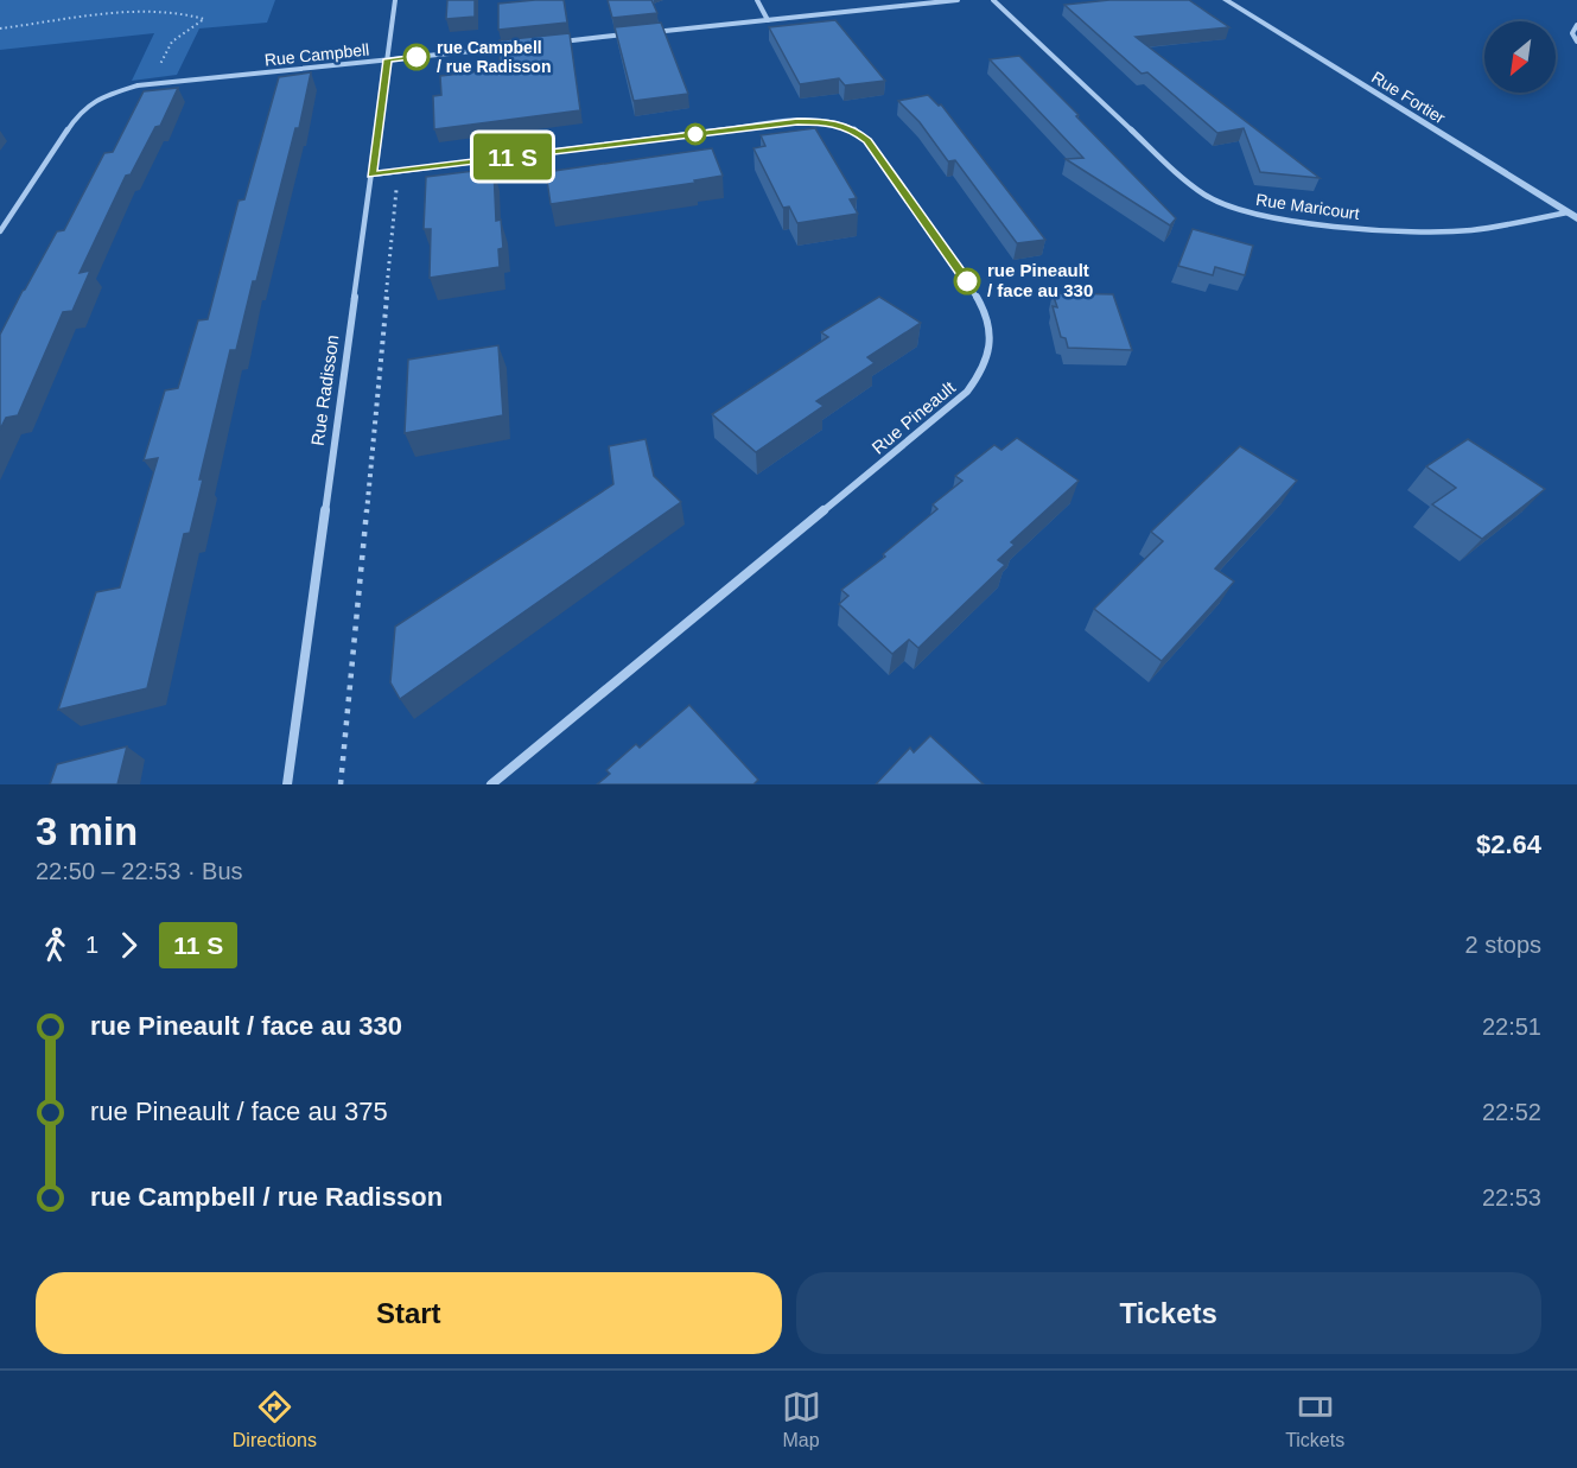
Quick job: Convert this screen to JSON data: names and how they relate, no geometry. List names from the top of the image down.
{
  "streets": {
    "street": [
      "Rue Campbell",
      "Rue Fortier",
      "Rue Maricourt",
      "Rue Radisson",
      "Rue Pineault"
    ]
  },
  "crossings": [
    ["Rue Campbell", "Rue Radisson"],
    ["Rue Fortier", "Rue Maricourt"],
    ["Rue Radisson", "Rue Pineault"]
  ],
  "places": ["rue Campbell / rue Radisson", "rue Pineault / face au 330"],
  "north": "bottom left",
  "page": {
    "on_map": "11 S",
    "heading": ["3 min", "22:50 – 22:53 · Bus", "$2.64"],
    "legs": ["1", "11 S", "2 stops"],
    "list": [
      {
        "name": "rue Pineault / face au 330",
        "value": "22:51"
      },
      {
        "name": "rue Pineault / face au 375",
        "value": "22:52"
      },
      {
        "name": "rue Campbell / rue Radisson",
        "value": "22:53"
      }
    ],
    "buttons": ["Start", "Tickets"],
    "tabs": ["Directions", "Map", "Tickets"]
  }
}
